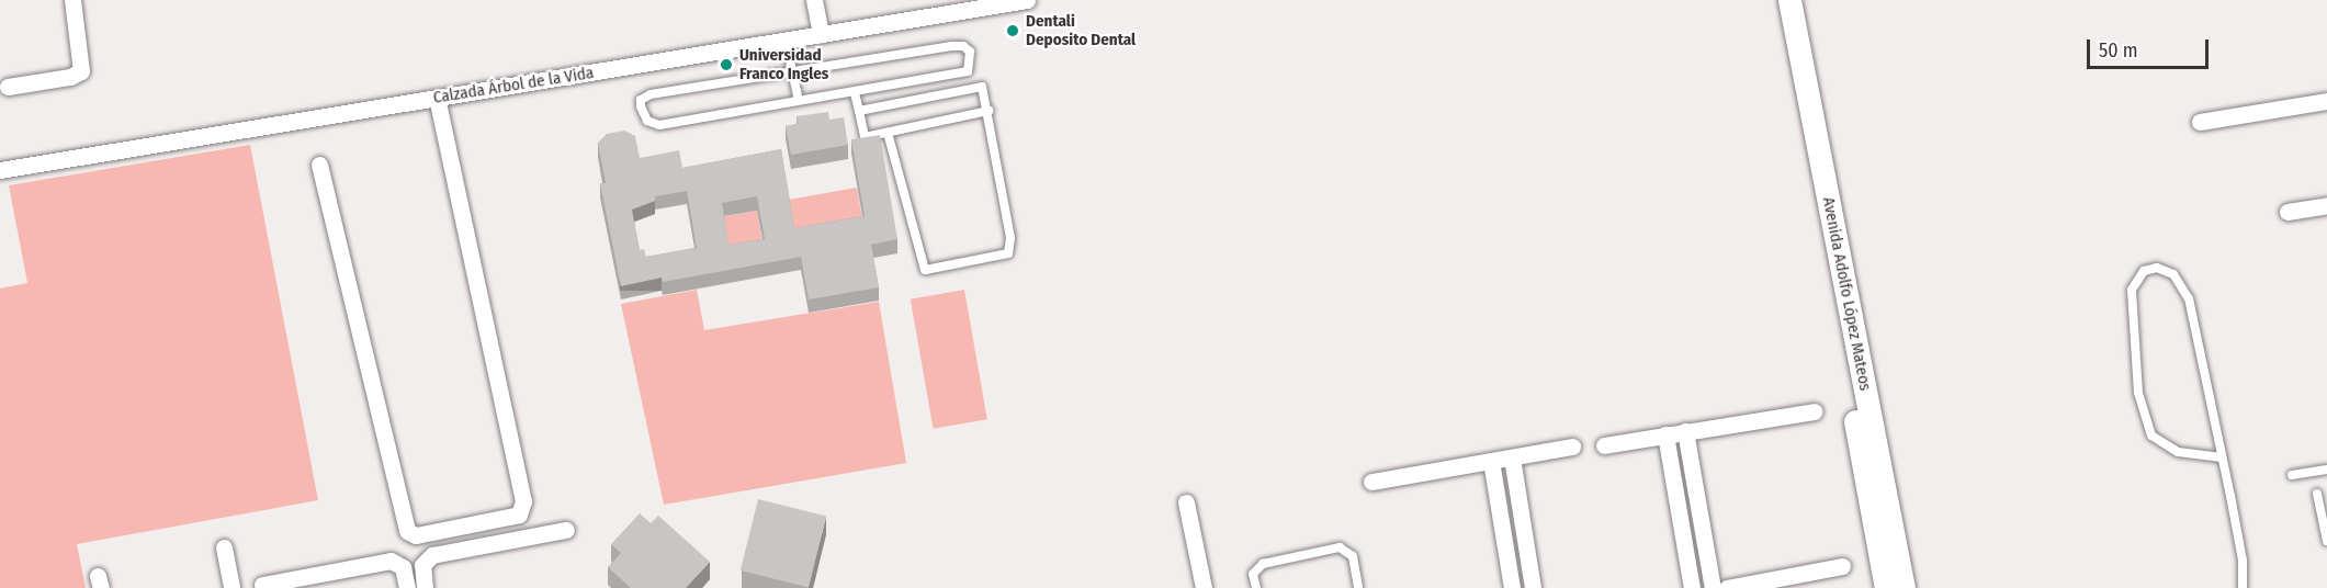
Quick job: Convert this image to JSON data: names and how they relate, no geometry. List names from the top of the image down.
{
  "streets": {
    "street": ["Calzada Árbol de la Vida", "Avenida Adolfo López Mateos"]
  },
  "places": ["Dentali Deposito Dental", "Universidad Franco Ingles"],
  "scale_bar": "50 m"
}
